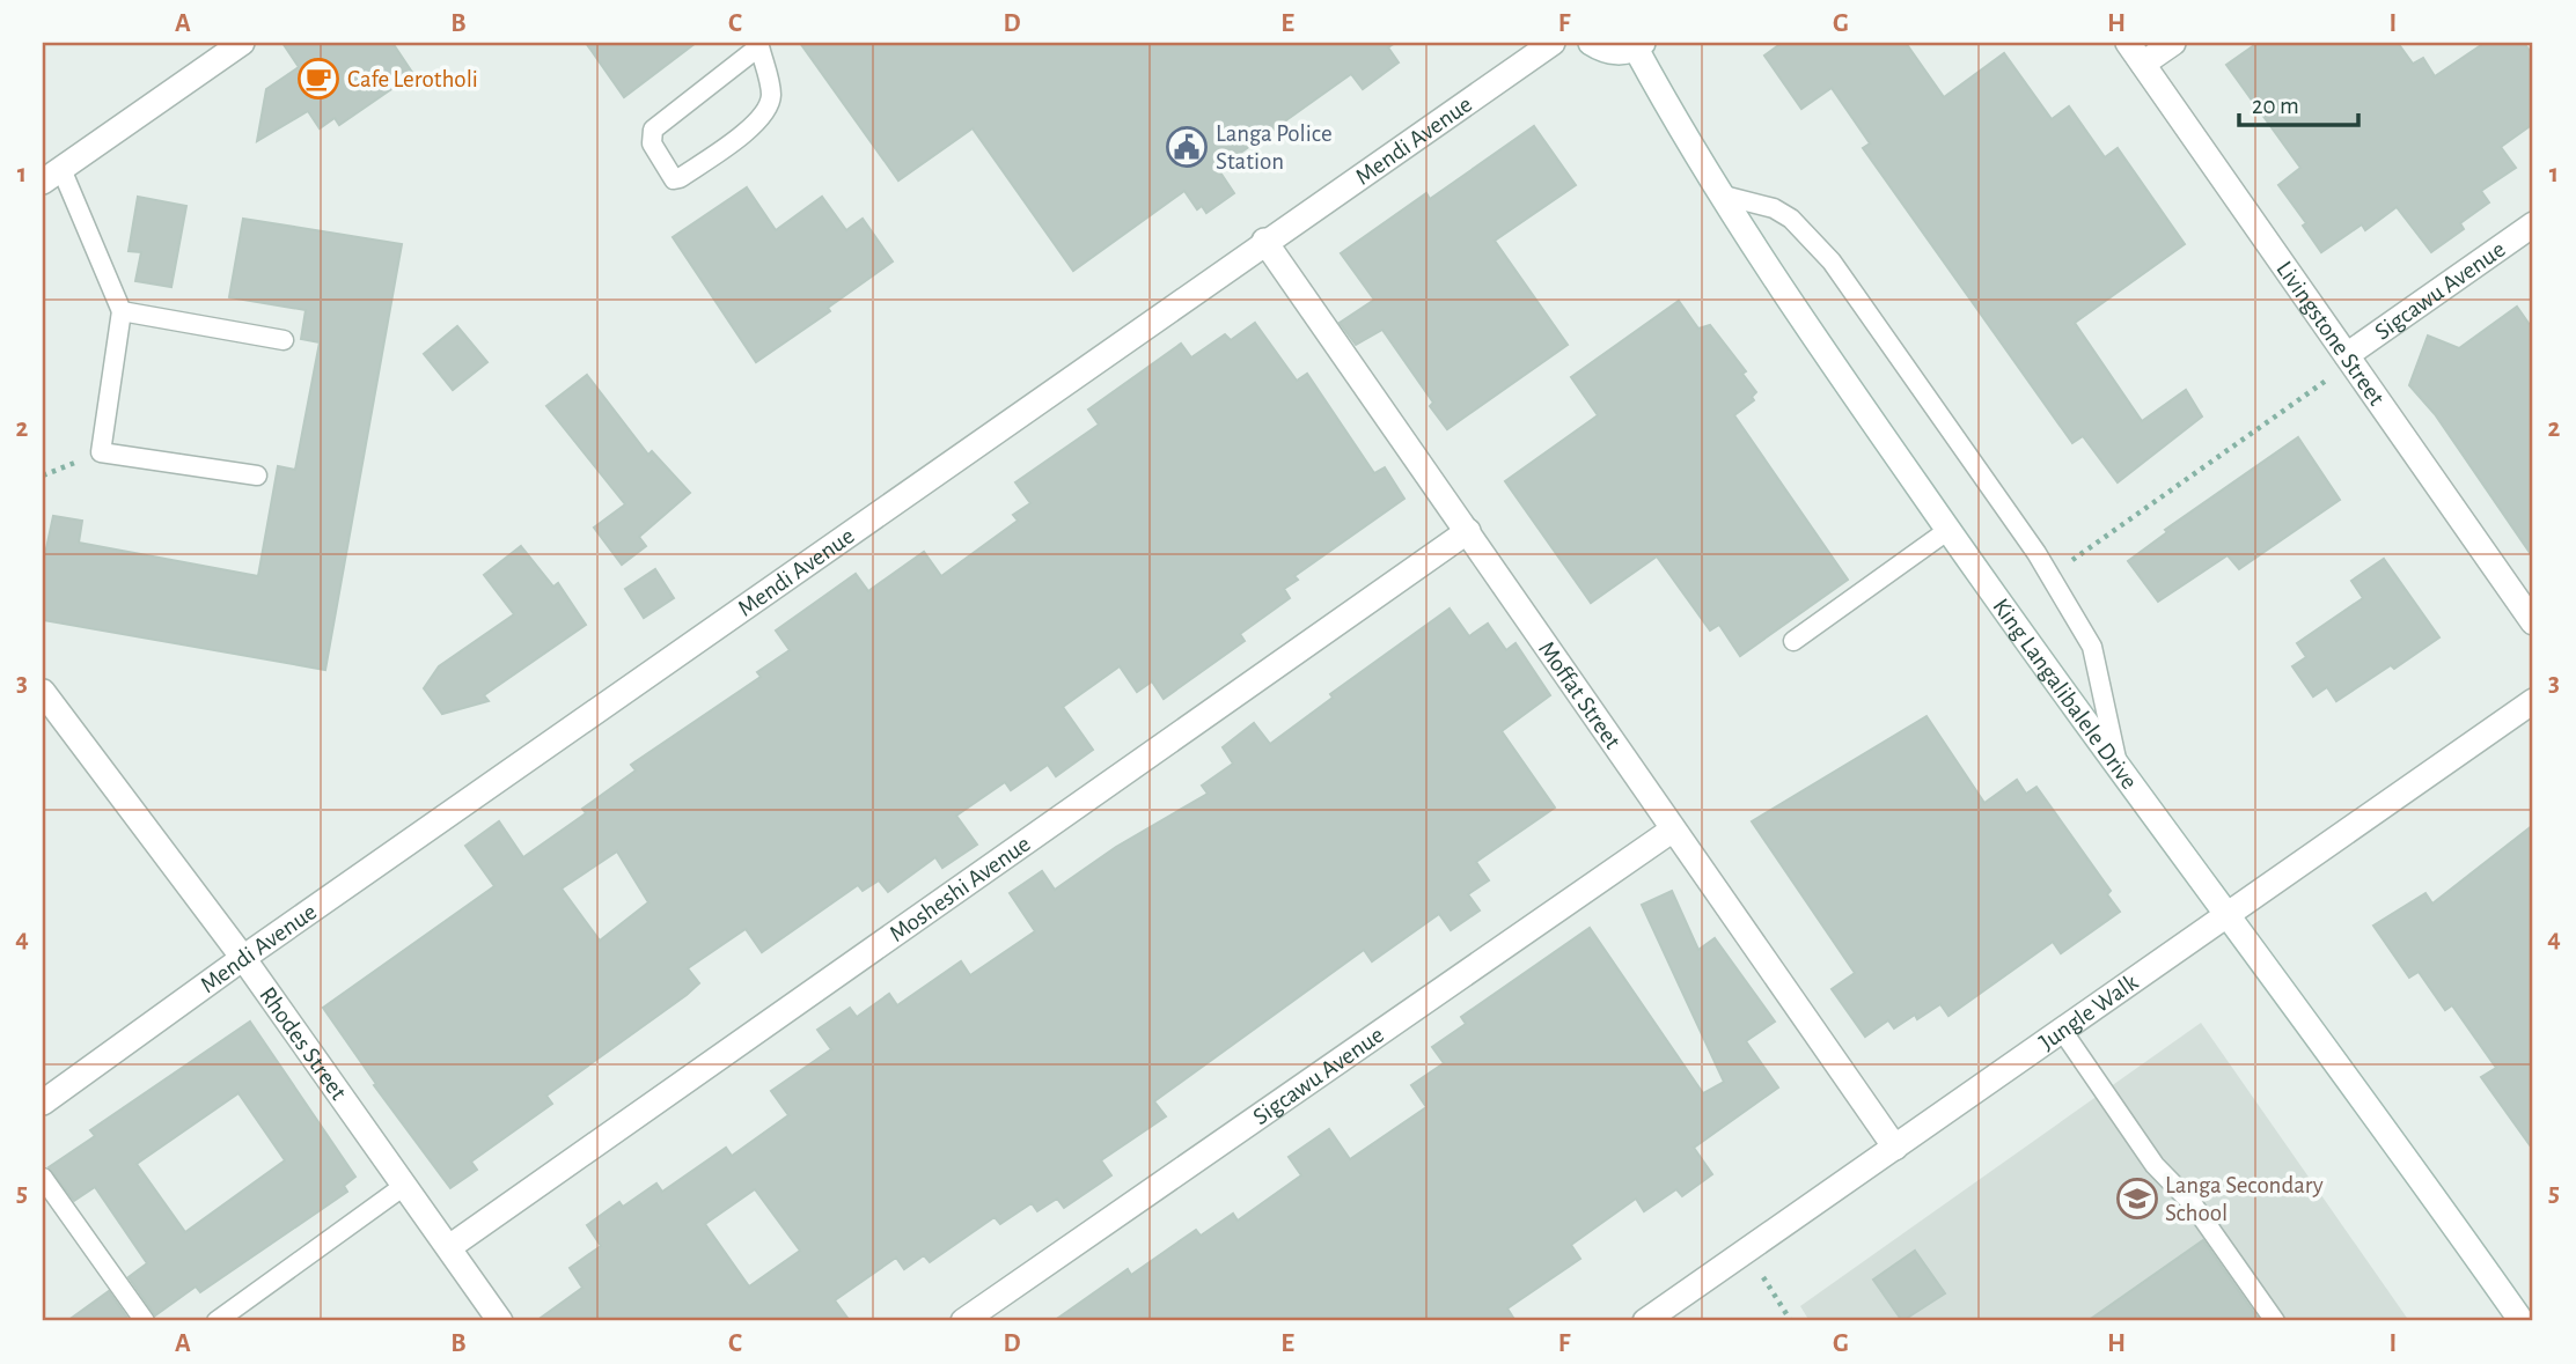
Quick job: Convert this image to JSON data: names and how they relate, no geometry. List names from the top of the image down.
{
  "streets": {
    "street": [
      "Mendi Avenue",
      "Sigcawu Avenue",
      "Livingstone Street",
      "Moffat Street",
      "King Langalibalele Drive",
      "Mosheshi Avenue",
      "Jungle Walk",
      "Rhodes Street"
    ]
  },
  "crossings": [
    ["Mendi Avenue", "Moffat Street"],
    ["Mendi Avenue", "Rhodes Street"],
    ["Sigcawu Avenue", "Livingstone Street"],
    ["Sigcawu Avenue", "Moffat Street"],
    ["Moffat Street", "Mosheshi Avenue"],
    ["Moffat Street", "Jungle Walk"],
    ["King Langalibalele Drive", "Jungle Walk"],
    ["Mosheshi Avenue", "Rhodes Street"]
  ],
  "places": {
    "cafe": ["Cafe Lerotholi"],
    "public building": ["Langa Police Station"],
    "school or university": ["Langa Secondary School"]
  },
  "scale_bar": "20 m",
  "grid": {
    "columns": [
      "A",
      "B",
      "C",
      "D",
      "E",
      "F",
      "G",
      "H",
      "I"
    ],
    "rows": [
      "1",
      "2",
      "3",
      "4",
      "5"
    ]
  }
}
